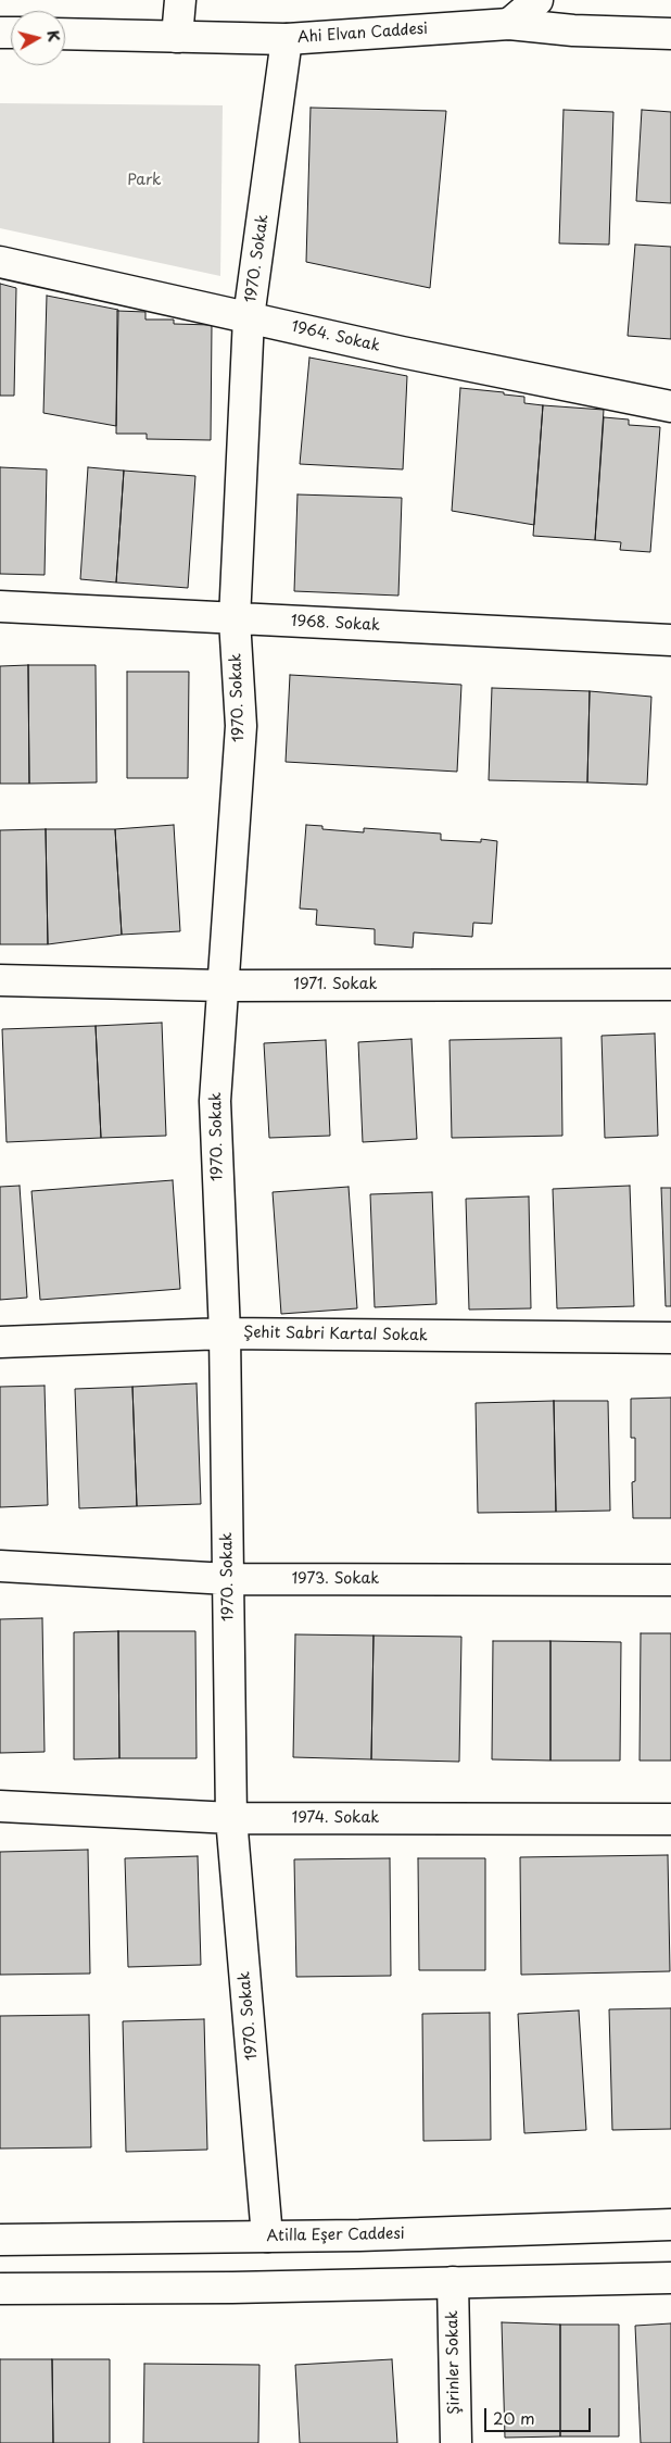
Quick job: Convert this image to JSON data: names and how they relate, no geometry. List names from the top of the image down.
{
  "streets": {
    "street": [
      "Ahi Elvan Caddesi",
      "1970. Sokak",
      "1964. Sokak",
      "1968. Sokak",
      "1971. Sokak",
      "Şehit Sabri Kartal Sokak",
      "1973. Sokak",
      "1974. Sokak",
      "Atilla Eşer Caddesi",
      "Şirinler Sokak"
    ]
  },
  "crossings": [
    ["Ahi Elvan Caddesi", "1970. Sokak"],
    ["1970. Sokak", "1964. Sokak"],
    ["1970. Sokak", "1968. Sokak"],
    ["1970. Sokak", "1971. Sokak"],
    ["1970. Sokak", "Şehit Sabri Kartal Sokak"],
    ["1970. Sokak", "1973. Sokak"],
    ["1970. Sokak", "1974. Sokak"],
    ["1970. Sokak", "Atilla Eşer Caddesi"]
  ],
  "parks": ["Park"],
  "scale_bar": "20 m",
  "north": "right"
}
